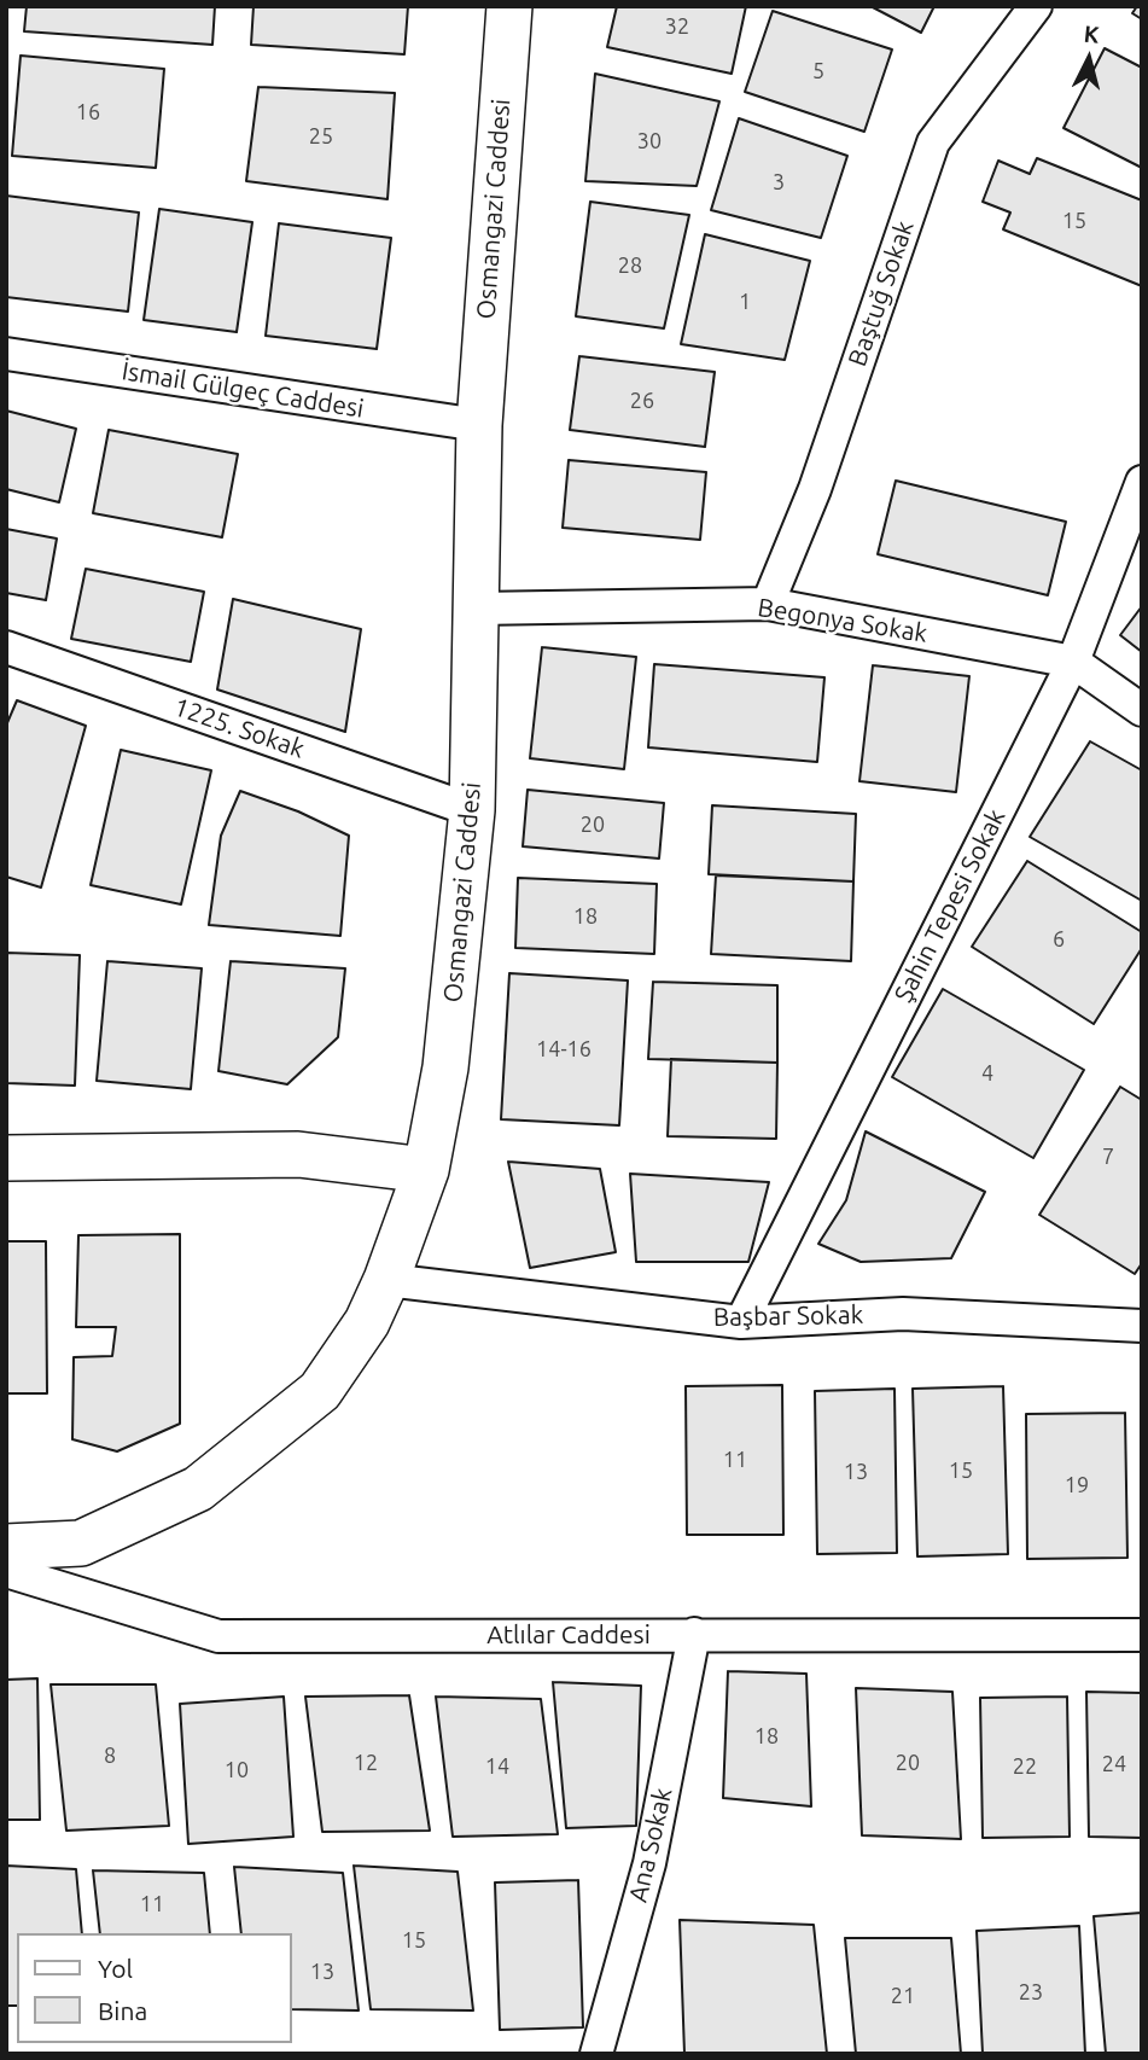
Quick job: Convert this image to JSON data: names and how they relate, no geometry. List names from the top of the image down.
{
  "streets": {
    "main road": ["Osmangazi Caddesi"],
    "street": [
      "Baştuğ Sokak",
      "İsmail Gülgeç Caddesi",
      "Begonya Sokak",
      "1225. Sokak",
      "Şahin Tepesi Sokak",
      "Başbar Sokak",
      "Atlılar Caddesi",
      "Ana Sokak"
    ]
  },
  "crossings": [
    ["Osmangazi Caddesi", "İsmail Gülgeç Caddesi"],
    ["Osmangazi Caddesi", "Begonya Sokak"],
    ["Osmangazi Caddesi", "1225. Sokak"],
    ["Osmangazi Caddesi", "Başbar Sokak"],
    ["Baştuğ Sokak", "Begonya Sokak"],
    ["Begonya Sokak", "Şahin Tepesi Sokak"],
    ["Şahin Tepesi Sokak", "Başbar Sokak"],
    ["Atlılar Caddesi", "Ana Sokak"]
  ],
  "house_numbers": [
    "32",
    "5",
    "16",
    "25",
    "30",
    "3",
    "15",
    "28",
    "1",
    "26",
    "20",
    "18",
    "6",
    "14-16",
    "4",
    "7",
    "11",
    "15",
    "13",
    "19",
    "18",
    "8",
    "12",
    "20",
    "24",
    "14",
    "22",
    "10",
    "11",
    "15",
    "13",
    "23",
    "21"
  ],
  "legend": ["Yol", "Bina"],
  "north": "top"
}
